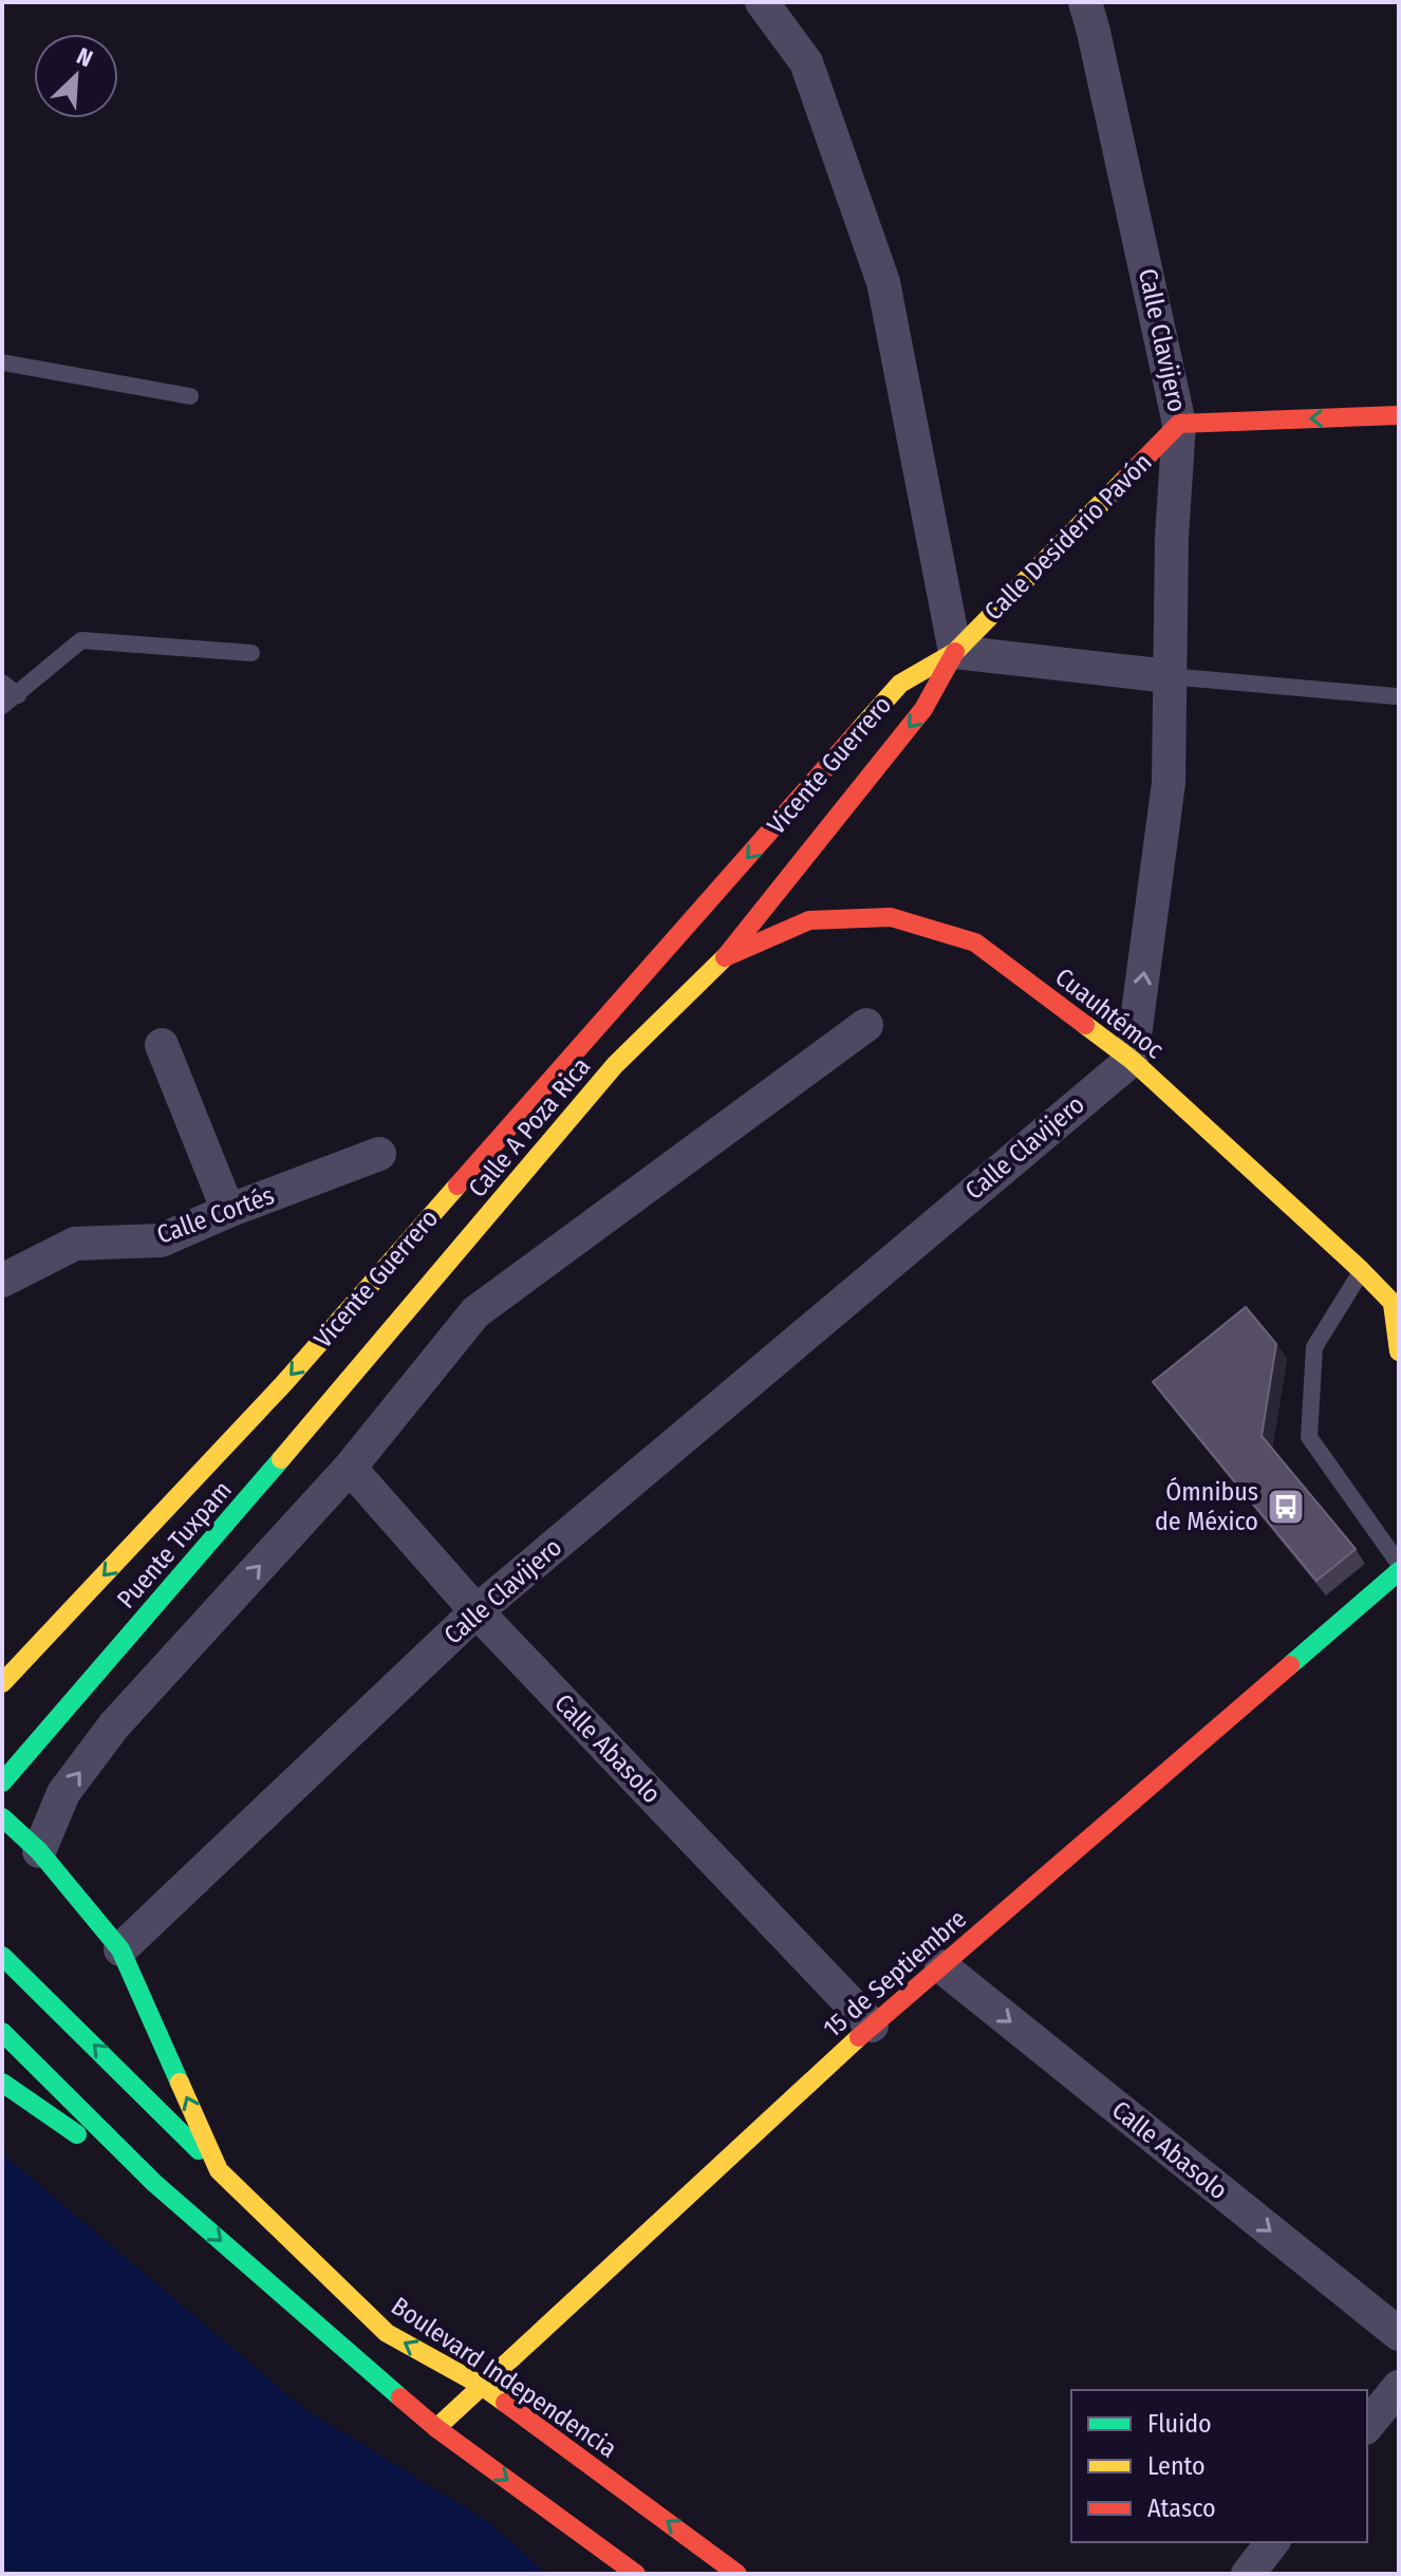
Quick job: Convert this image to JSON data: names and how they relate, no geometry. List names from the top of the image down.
{
  "streets": {
    "main road": [
      "Calle Desiderio Pavón",
      "Vicente Guerrero",
      "Cuauhtémoc",
      "Calle A Poza Rica",
      "Puente Tuxpam",
      "15 de Septiembre",
      "Boulevard Independencia"
    ],
    "street": ["Calle Clavijero", "Calle Cortés", "Calle Abasolo"]
  },
  "crossings": [
    ["Calle Clavijero", "Calle Desiderio Pavón"],
    ["Calle Clavijero", "Cuauhtémoc"],
    ["Calle Clavijero", "Calle Abasolo"],
    ["Calle Clavijero", "Boulevard Independencia"],
    ["Calle Desiderio Pavón", "Vicente Guerrero"],
    ["Vicente Guerrero", "Cuauhtémoc"],
    ["Vicente Guerrero", "Calle A Poza Rica"],
    ["Cuauhtémoc", "Calle A Poza Rica"],
    ["Calle A Poza Rica", "Puente Tuxpam"],
    ["Calle Abasolo", "15 de Septiembre"],
    ["15 de Septiembre", "Boulevard Independencia"]
  ],
  "one_way": ["Vicente Guerrero", "Calle Abasolo"],
  "places": {
    "bus stop": ["Ómnibus de México"]
  },
  "legend": ["Fluido", "Lento", "Atasco"],
  "north": "top right"
}
